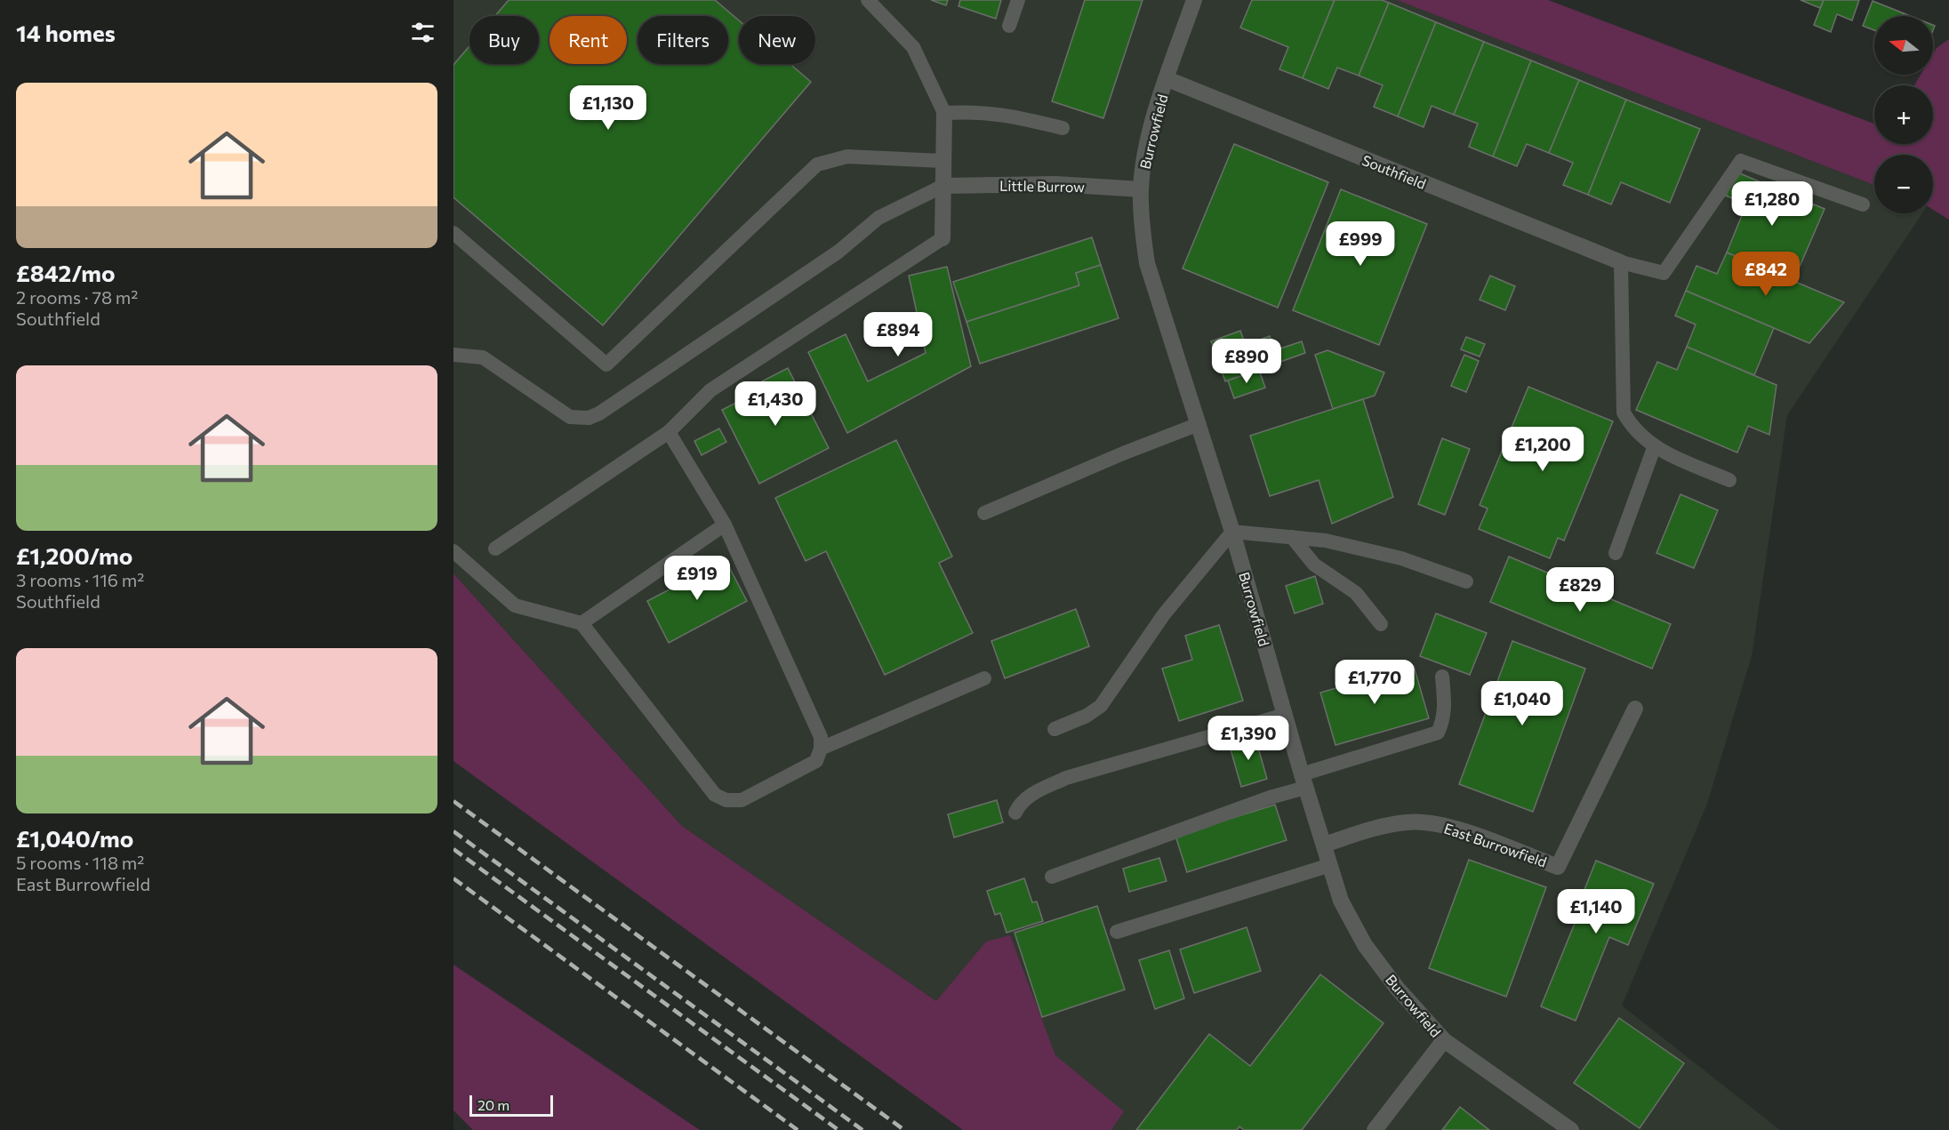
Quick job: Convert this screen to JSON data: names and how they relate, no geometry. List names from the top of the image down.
{
  "streets": {
    "street": [
      "Burrowfield",
      "Southfield",
      "Little Burrow",
      "East Burrowfield"
    ]
  },
  "crossings": [
    ["Burrowfield", "Southfield"],
    ["Burrowfield", "Little Burrow"],
    ["Burrowfield", "East Burrowfield"]
  ],
  "scale_bar": "20 m",
  "north": "left",
  "page": {
    "heading": "14 homes",
    "map_buttons": ["+", "−"],
    "chip": [
      "Buy",
      "Rent",
      "Filters",
      "New"
    ],
    "list": [
      {
        "name": "£842/mo",
        "note": "2 rooms · 78 m² · Southfield"
      },
      {
        "name": "£1,200/mo",
        "note": "3 rooms · 116 m² · Southfield"
      },
      {
        "name": "£1,040/mo",
        "note": "5 rooms · 118 m² · East Burrowfield"
      }
    ],
    "price": [
      "£1,130",
      "£1,280",
      "£999",
      "£842",
      "£894",
      "£890",
      "£1,430",
      "£1,200",
      "£919",
      "£829",
      "£1,770",
      "£1,040",
      "£1,390",
      "£1,140"
    ],
    "scale": "20 m"
  }
}
